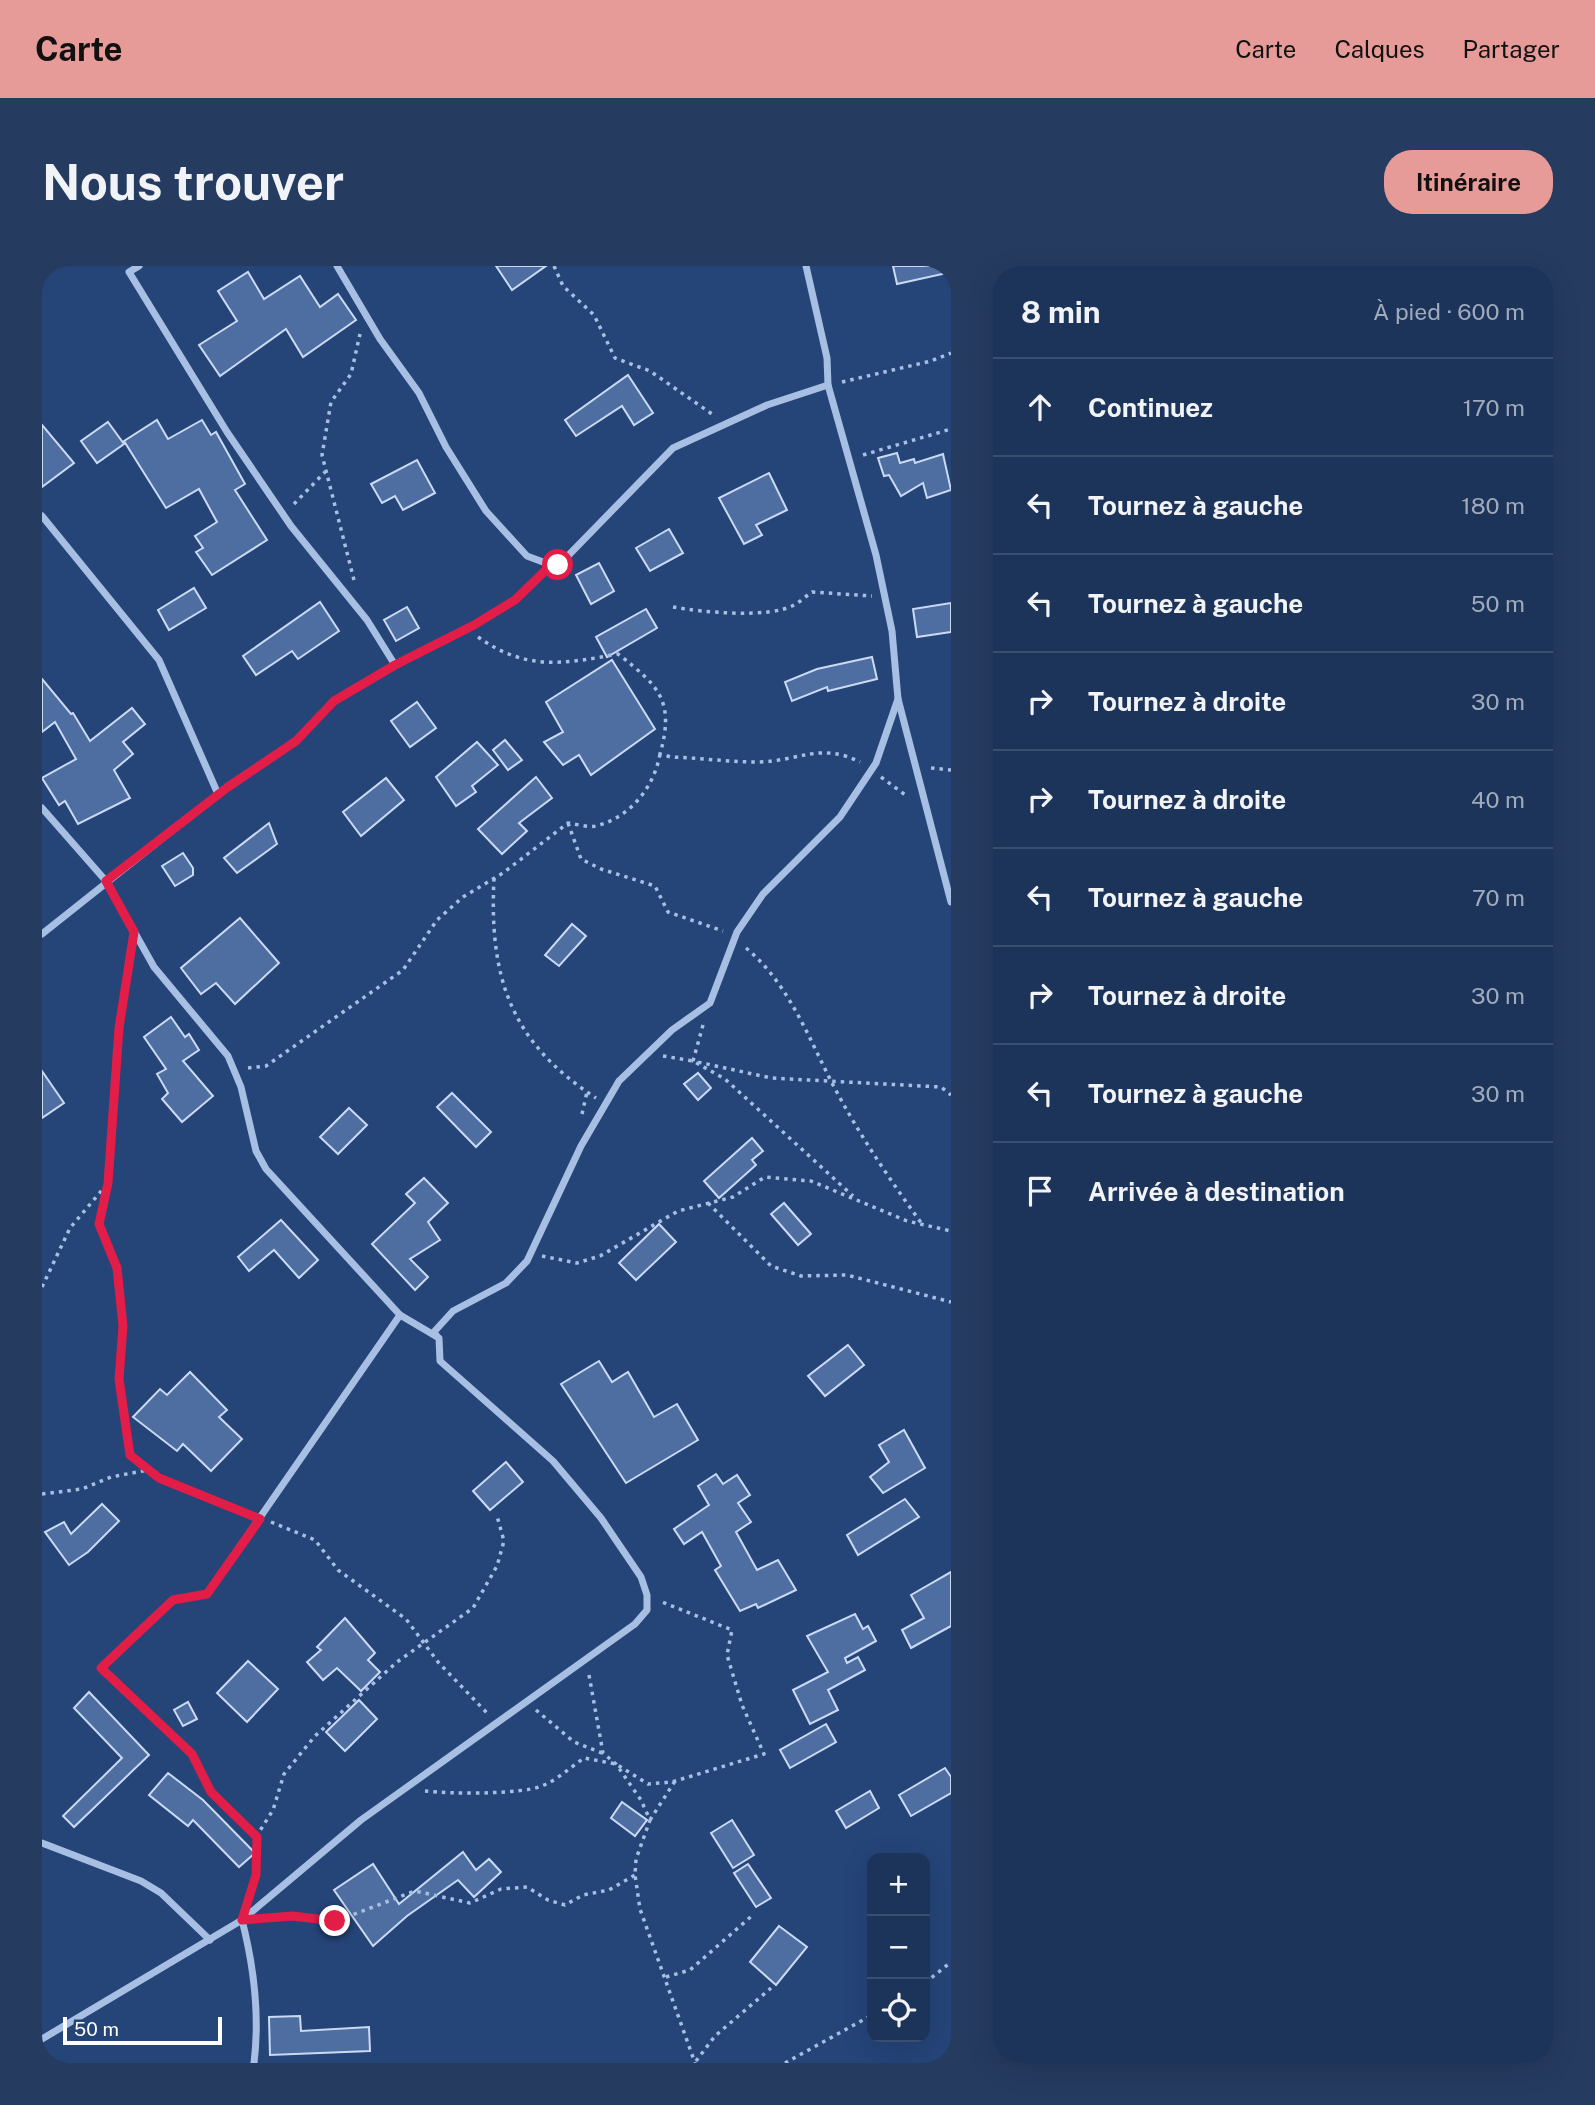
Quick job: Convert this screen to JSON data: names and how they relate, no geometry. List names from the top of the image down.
{
  "scale_bar": "50 m",
  "page": {
    "header": "Carte",
    "nav": ["Carte", "Calques", "Partager"],
    "buttons": "Itinéraire",
    "title": "Nous trouver",
    "heading": ["8 min", "À pied · 600 m"],
    "list": [
      ["Continuez", "170 m"],
      ["Tournez à gauche", "180 m"],
      ["Tournez à gauche", "50 m"],
      ["Tournez à droite", "30 m"],
      ["Tournez à droite", "40 m"],
      ["Tournez à gauche", "70 m"],
      ["Tournez à droite", "30 m"],
      ["Tournez à gauche", "30 m"],
      "Arrivée à destination"
    ],
    "map_buttons": ["+", "−"],
    "scale": "50 m"
  }
}
